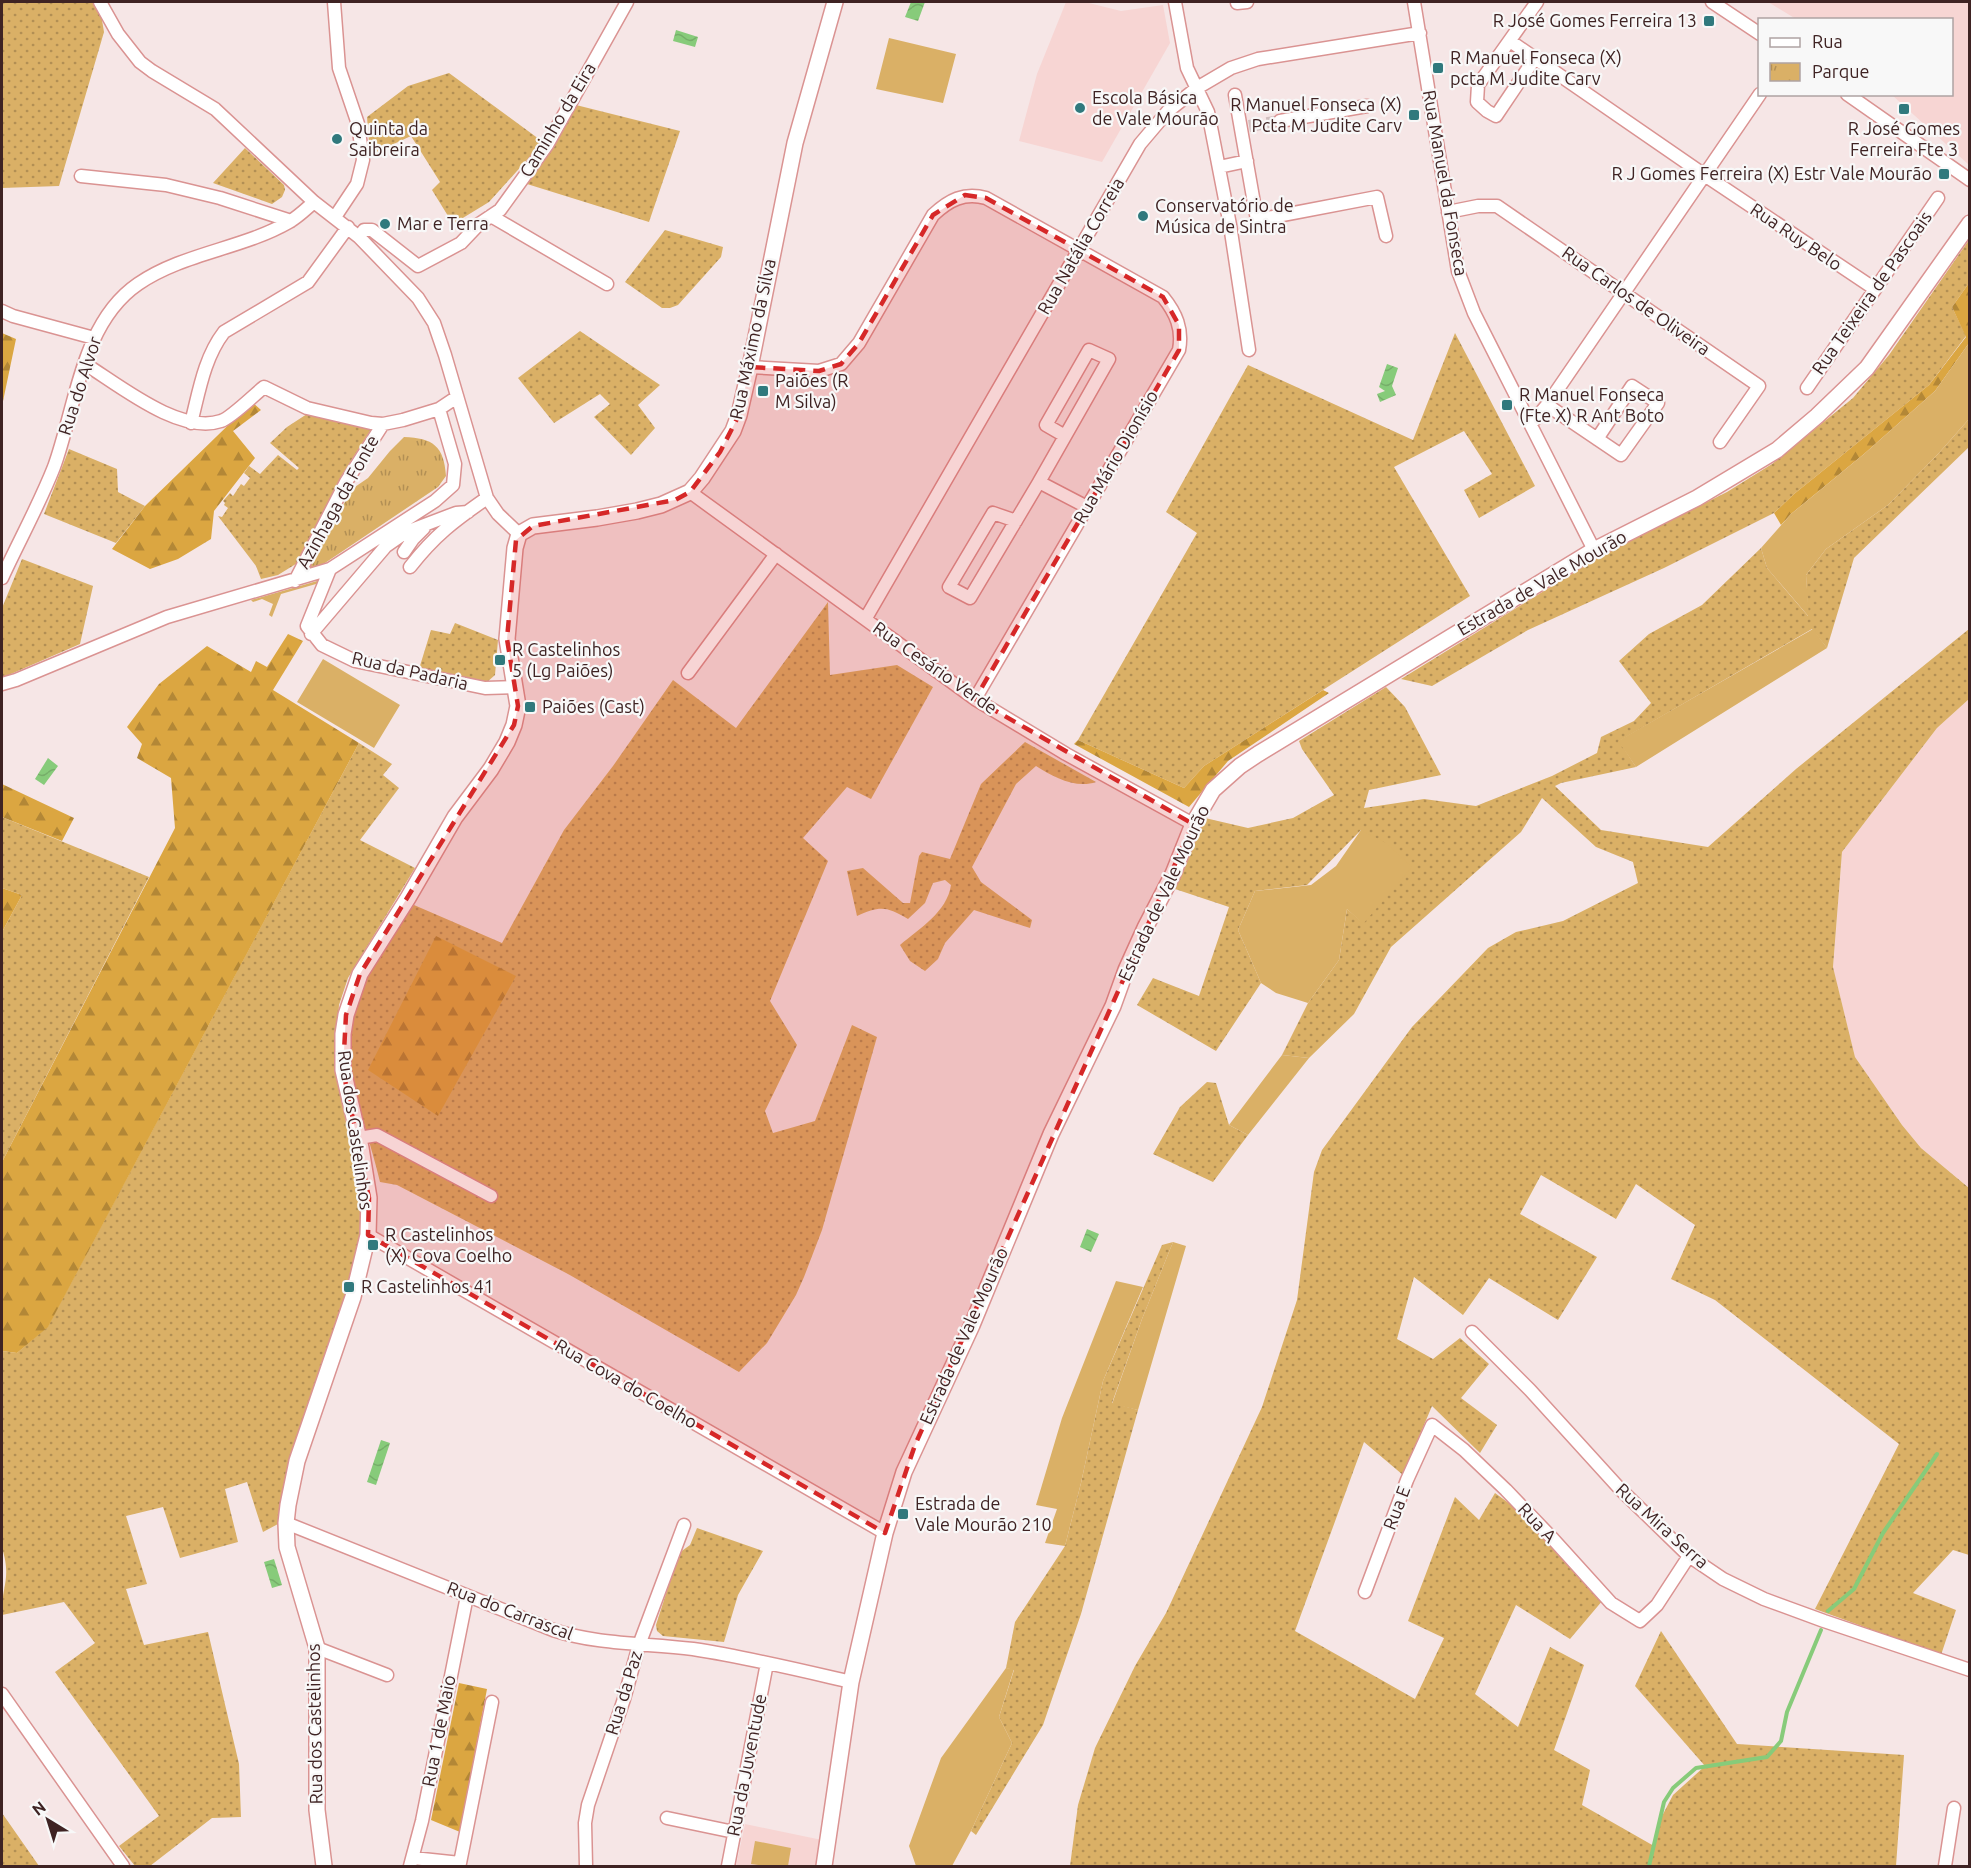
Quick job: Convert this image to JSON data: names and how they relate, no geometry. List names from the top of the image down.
{
  "streets": {
    "street": [
      "Caminho da Eira",
      "Rua Manuel da Fonseca",
      "Rua Ruy Belo",
      "Rua Natália Correia",
      "Rua Teixeira de Pascoais",
      "Rua Carlos de Oliveira",
      "Rua Máximo da Silva",
      "Rua do Alvor",
      "Rua Mário Dionísio",
      "Azinhaga da Fonte",
      "Estrada de Vale Mourão",
      "Rua Cesário Verde",
      "Rua da Padaria",
      "Rua dos Castelinhos",
      "Rua Cova do Coelho",
      "Rua E",
      "Rua A",
      "Rua Mira Serra",
      "Rua do Carrascal",
      "Rua da Paz",
      "Rua 1 de Maio",
      "Rua da Juventude"
    ]
  },
  "crossings": [
    ["Rua Manuel da Fonseca", "Rua Natália Correia"],
    ["Rua Manuel da Fonseca", "Rua Carlos de Oliveira"],
    ["Rua Manuel da Fonseca", "Estrada de Vale Mourão"],
    ["Rua Ruy Belo", "Rua Teixeira de Pascoais"],
    ["Rua Natália Correia", "Rua Mário Dionísio"],
    ["Rua Natália Correia", "Rua Cesário Verde"],
    ["Rua Máximo da Silva", "Rua Mário Dionísio"],
    ["Rua Máximo da Silva", "Rua Cesário Verde"],
    ["Rua Máximo da Silva", "Rua dos Castelinhos"],
    ["Rua Mário Dionísio", "Rua Cesário Verde"],
    ["Estrada de Vale Mourão", "Rua Cesário Verde"],
    ["Estrada de Vale Mourão", "Rua Cova do Coelho"],
    ["Estrada de Vale Mourão", "Rua do Carrascal"],
    ["Rua da Padaria", "Rua dos Castelinhos"],
    ["Rua dos Castelinhos", "Rua Cova do Coelho"],
    ["Rua dos Castelinhos", "Rua do Carrascal"],
    ["Rua E", "Rua A"],
    ["Rua A", "Rua Mira Serra"],
    ["Rua do Carrascal", "Rua da Paz"],
    ["Rua do Carrascal", "Rua 1 de Maio"],
    ["Rua do Carrascal", "Rua da Juventude"]
  ],
  "places": {
    "transit": [
      "R José Gomes Ferreira 13",
      "R Manuel Fonseca (X) pcta M Judite Carv",
      "R José Gomes Ferreira Fte 3",
      "R Manuel Fonseca (X) Pcta M Judite Carv",
      "R J Gomes Ferreira (X) Estr Vale Mourão",
      "Paiões (R M Silva)",
      "R Manuel Fonseca (Fte X) R Ant Boto",
      "R Castelinhos 5 (Lg Paiões)",
      "Paiões (Cast)",
      "R Castelinhos (X) Cova Coelho",
      "R Castelinhos 41",
      "Estrada de Vale Mourão 210"
    ],
    "other": [
      "Escola Básica de Vale Mourão",
      "Quinta da Saibreira",
      "Conservatório de Música de Sintra",
      "Mar e Terra"
    ]
  },
  "legend": ["Rua", "Parque"],
  "north": "top left"
}
